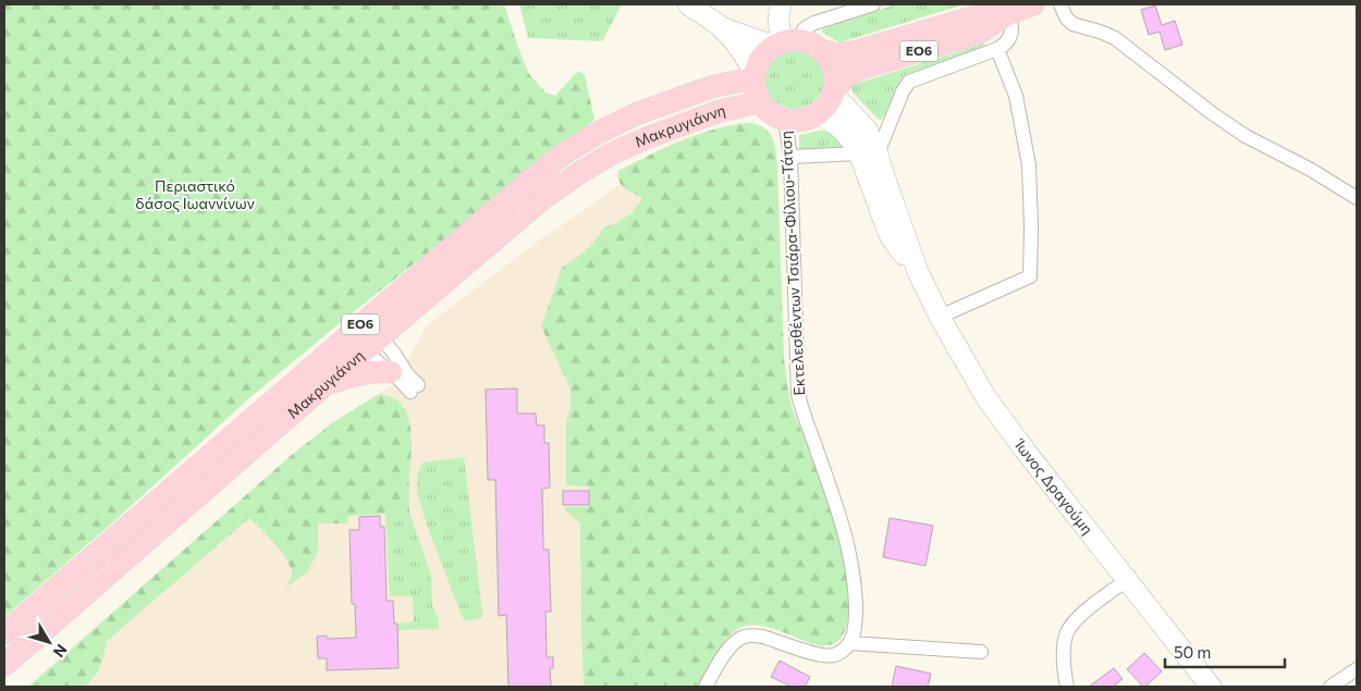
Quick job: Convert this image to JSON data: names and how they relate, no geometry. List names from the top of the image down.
{
  "streets": {
    "main road": ["ΕΟ6", "Μακρυγιάννη", "Ίωνος Δραγούμη"],
    "street": ["Εκτελεσθέντων Τσιάρα-Φίλιου-Τάτση"]
  },
  "crossings": [
    ["ΕΟ6", "Μακρυγιάννη"],
    ["ΕΟ6", "Εκτελεσθέντων Τσιάρα-Φίλιου-Τάτση"],
    ["Μακρυγιάννη", "Εκτελεσθέντων Τσιάρα-Φίλιου-Τάτση"]
  ],
  "parks": ["Περιαστικό δάσος Ιωαννίνων"],
  "scale_bar": "50 m",
  "north": "bottom right"
}
